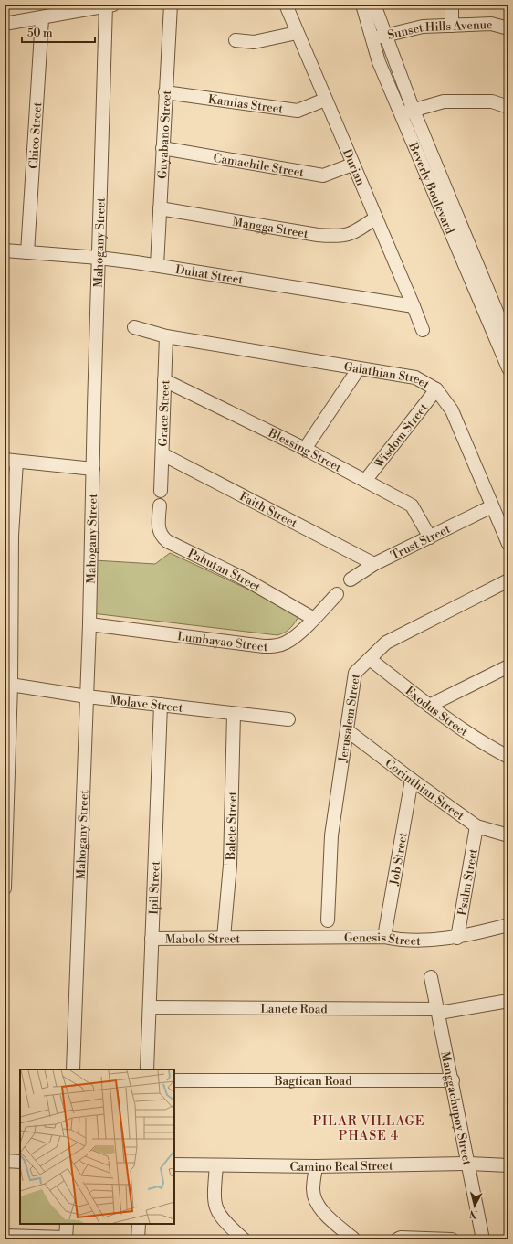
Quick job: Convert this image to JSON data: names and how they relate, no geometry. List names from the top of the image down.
{
  "streets": {
    "street": [
      "Sunset Hills Avenue",
      "Kamias Street",
      "Chico Street",
      "Guyabano Street",
      "Camachile Street",
      "Durian",
      "Beverly Boulevard",
      "Mangga Street",
      "Mahogany Street",
      "Duhat Street",
      "Galathian Street",
      "Grace Street",
      "Wisdom Street",
      "Blessing Street",
      "Faith Street",
      "Trust Street",
      "Pahutan Street",
      "Lumbayao Street",
      "Molave Street",
      "Exodus Street",
      "Jerusalem Street",
      "Corinthian Street",
      "Balete Street",
      "Job Street",
      "Psalm Street",
      "Ipil Street",
      "Mabolo Street",
      "Genesis Street",
      "Lanete Road",
      "Bagtican Road",
      "Manggachupoy Street",
      "Camino Real Street"
    ]
  },
  "crossings": [
    ["Sunset Hills Avenue", "Beverly Boulevard"],
    ["Kamias Street", "Guyabano Street"],
    ["Kamias Street", "Durian"],
    ["Chico Street", "Duhat Street"],
    ["Guyabano Street", "Camachile Street"],
    ["Guyabano Street", "Mangga Street"],
    ["Guyabano Street", "Duhat Street"],
    ["Camachile Street", "Durian"],
    ["Durian", "Mangga Street"],
    ["Durian", "Duhat Street"],
    ["Mahogany Street", "Duhat Street"],
    ["Mahogany Street", "Lumbayao Street"],
    ["Mahogany Street", "Molave Street"],
    ["Galathian Street", "Grace Street"],
    ["Galathian Street", "Wisdom Street"],
    ["Galathian Street", "Trust Street"],
    ["Grace Street", "Blessing Street"],
    ["Grace Street", "Faith Street"],
    ["Wisdom Street", "Blessing Street"],
    ["Blessing Street", "Trust Street"],
    ["Faith Street", "Trust Street"],
    ["Pahutan Street", "Lumbayao Street"],
    ["Molave Street", "Balete Street"],
    ["Molave Street", "Ipil Street"],
    ["Exodus Street", "Jerusalem Street"],
    ["Jerusalem Street", "Corinthian Street"],
    ["Corinthian Street", "Job Street"],
    ["Corinthian Street", "Psalm Street"],
    ["Balete Street", "Mabolo Street"],
    ["Job Street", "Genesis Street"],
    ["Psalm Street", "Genesis Street"],
    ["Ipil Street", "Mabolo Street"],
    ["Ipil Street", "Lanete Road"],
    ["Mabolo Street", "Genesis Street"],
    ["Lanete Road", "Manggachupoy Street"],
    ["Bagtican Road", "Manggachupoy Street"],
    ["Manggachupoy Street", "Camino Real Street"]
  ],
  "districts": ["PILAR VILLAGE PHASE 4"],
  "scale_bar": "50 m",
  "north": "bottom"
}
